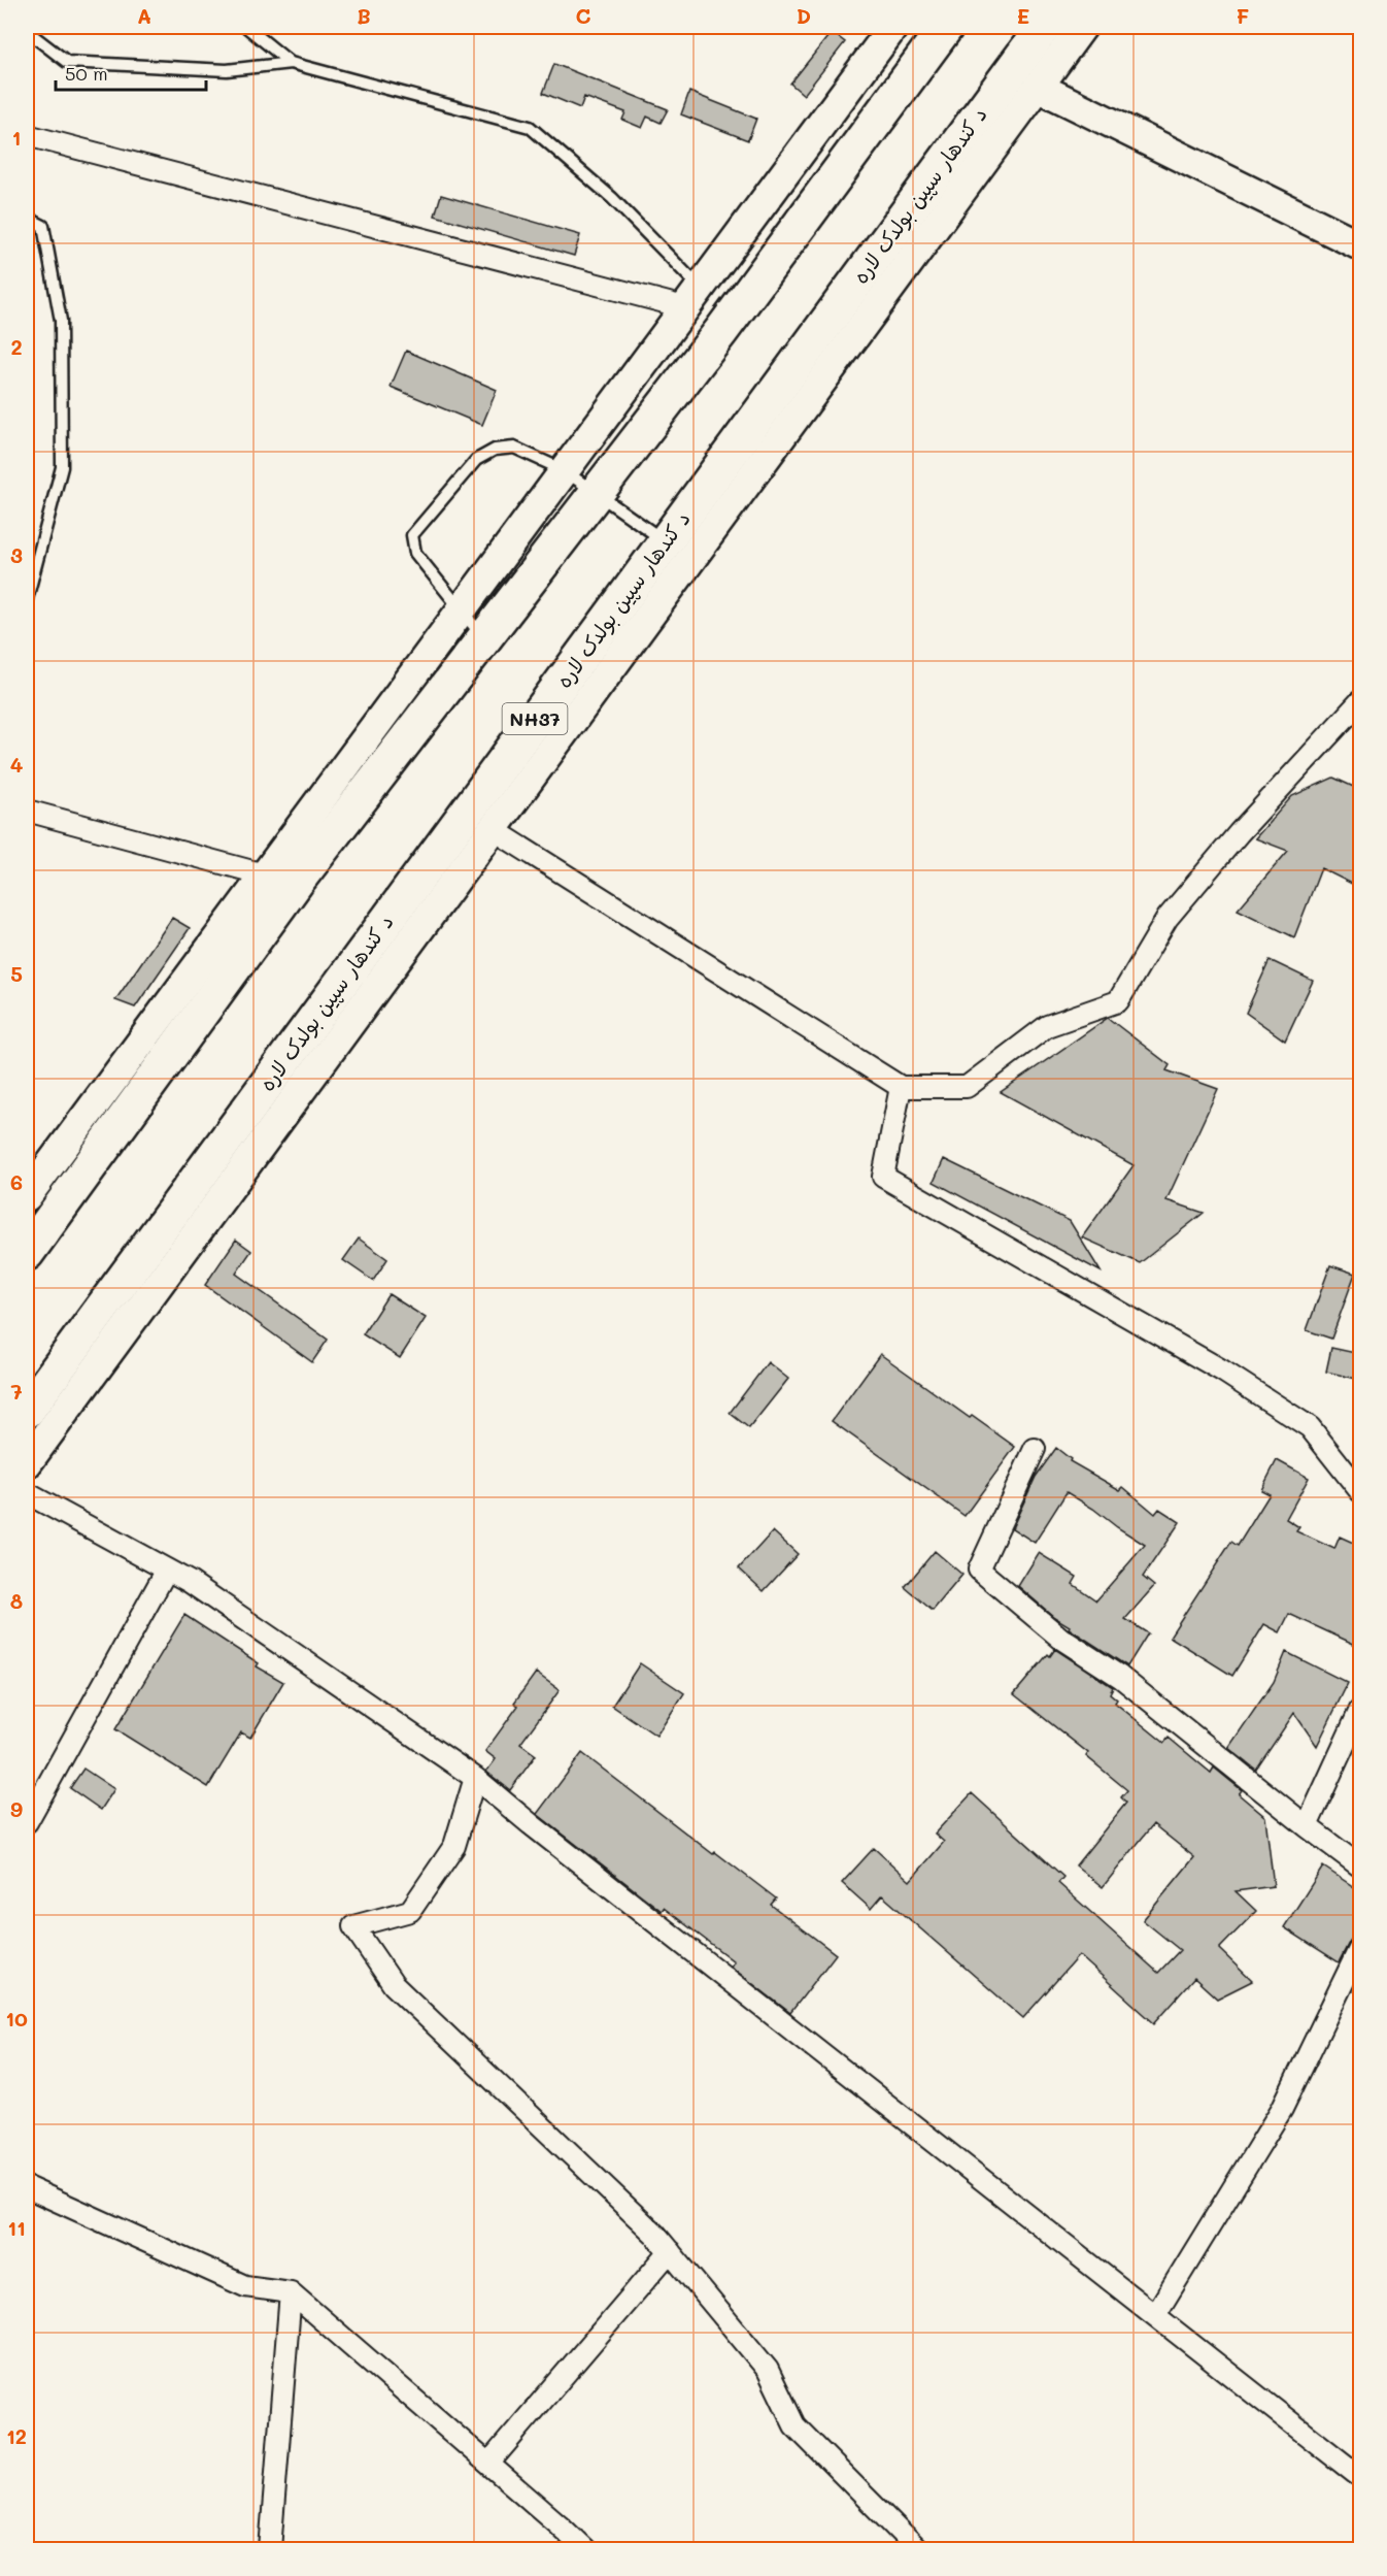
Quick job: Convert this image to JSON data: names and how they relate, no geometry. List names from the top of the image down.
{
  "streets": {
    "highway": ["د کندهار سپین بولدک لاره", "NH37"]
  },
  "scale_bar": "50 m",
  "grid": {
    "columns": [
      "A",
      "B",
      "C",
      "D",
      "E",
      "F"
    ],
    "rows": [
      "1",
      "2",
      "3",
      "4",
      "5",
      "6",
      "7",
      "8",
      "9",
      "10",
      "11",
      "12"
    ]
  }
}
